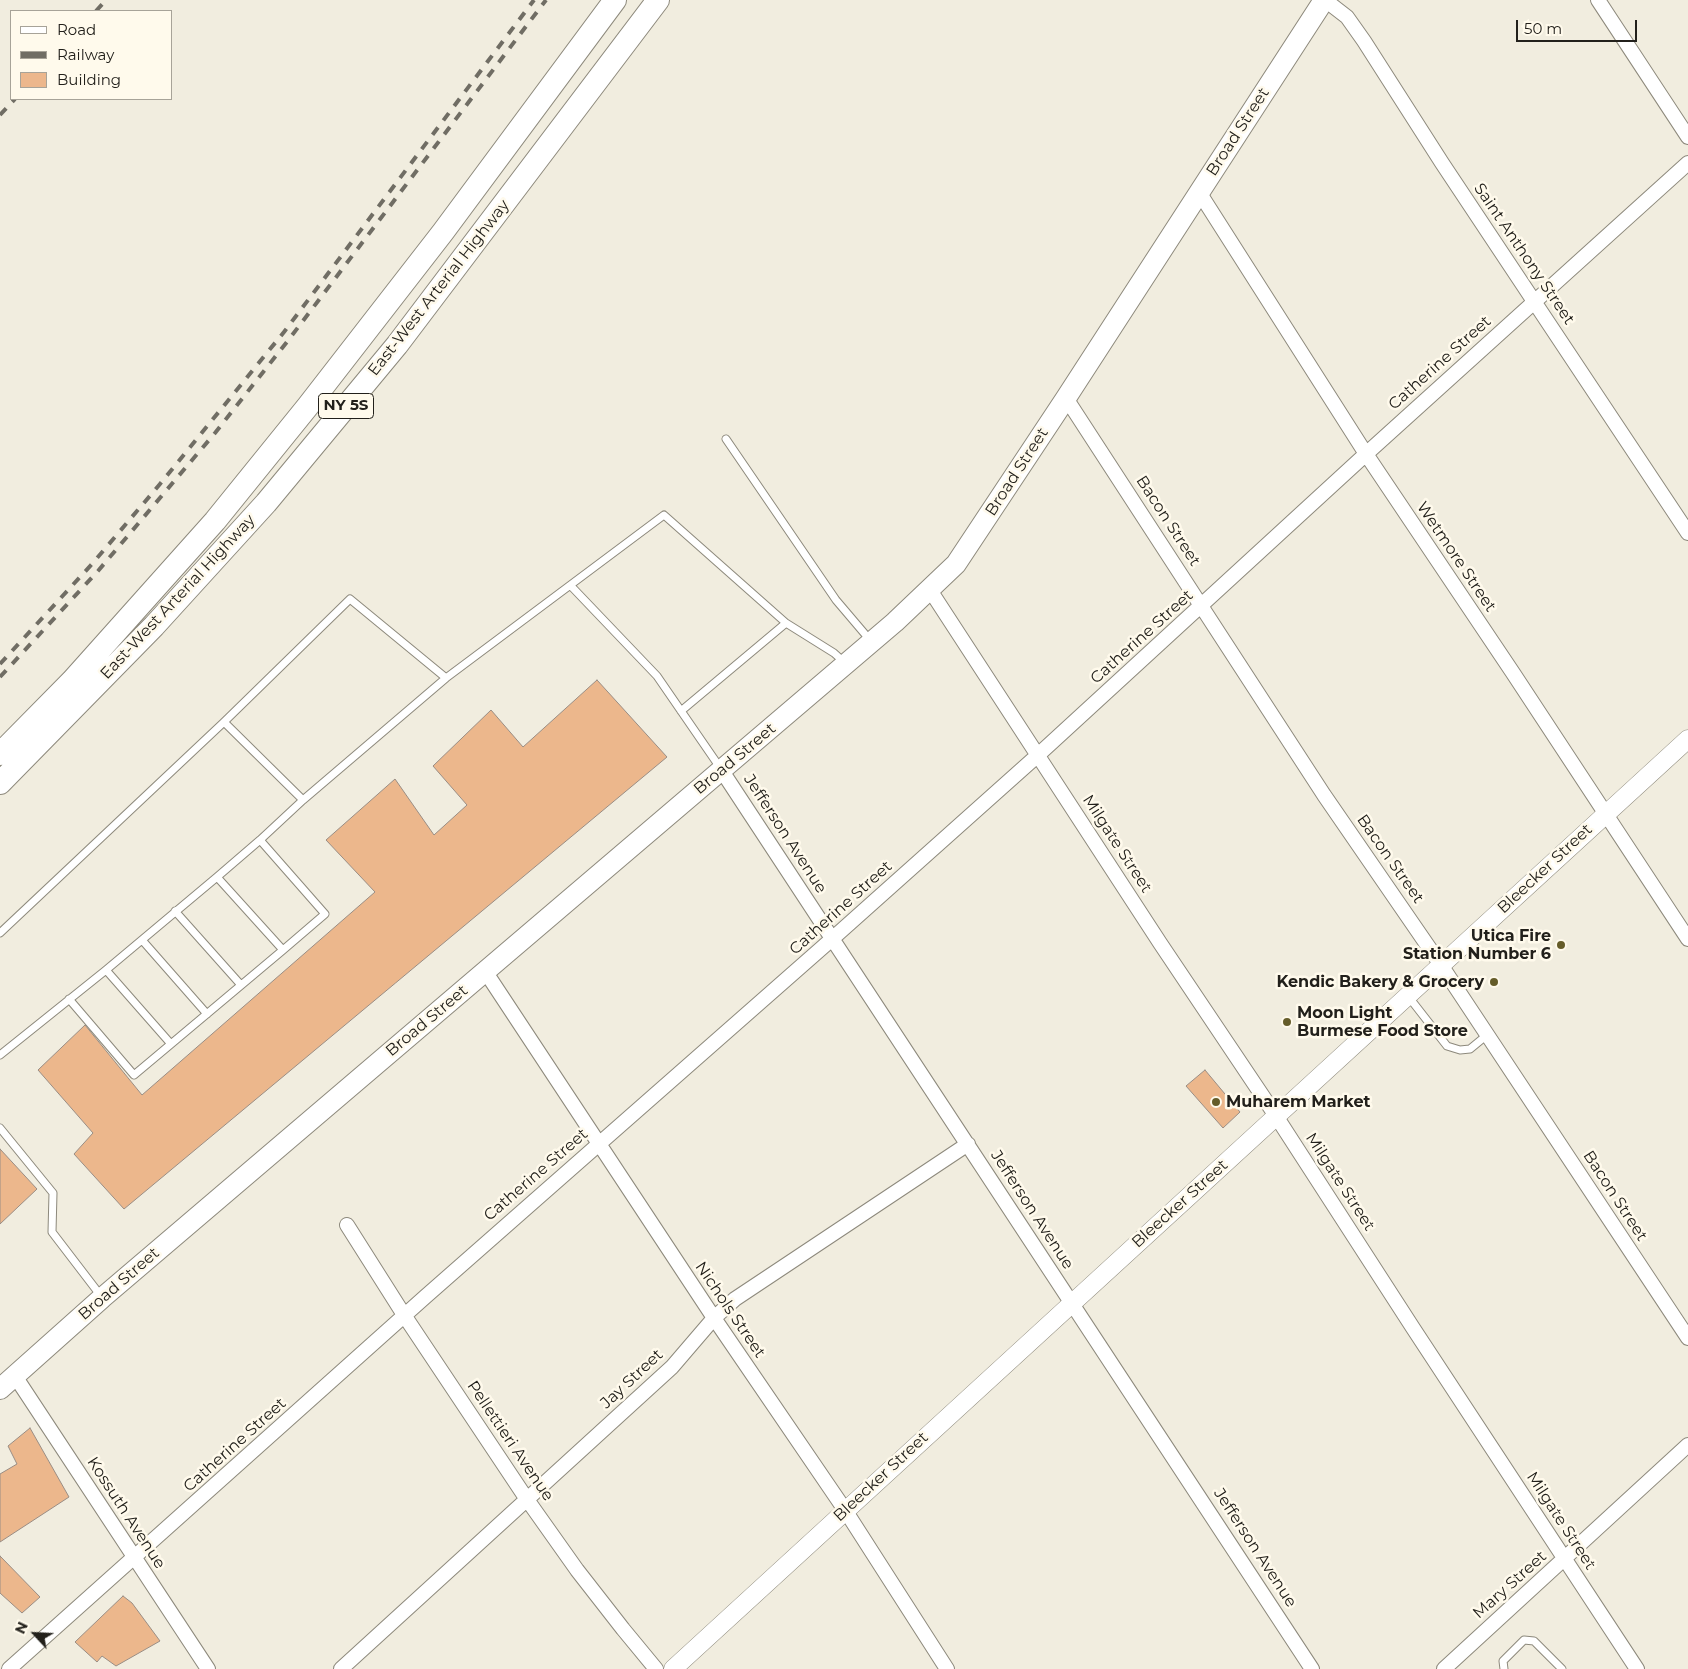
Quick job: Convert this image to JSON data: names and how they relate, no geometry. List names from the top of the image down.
{
  "streets": {
    "main road": ["Broad Street", "East-West Arterial Highway", "NY 5S"],
    "street": [
      "Saint Anthony Street",
      "Catherine Street",
      "Bacon Street",
      "Wetmore Street",
      "Jefferson Avenue",
      "Milgate Street",
      "Bleecker Street",
      "Nichols Street",
      "Jay Street",
      "Pellettieri Avenue",
      "Kossuth Avenue",
      "Mary Street"
    ]
  },
  "crossings": [
    ["Broad Street", "Saint Anthony Street"],
    ["Broad Street", "Bacon Street"],
    ["Broad Street", "Wetmore Street"],
    ["Broad Street", "Jefferson Avenue"],
    ["Broad Street", "Milgate Street"],
    ["Broad Street", "Nichols Street"],
    ["Broad Street", "Kossuth Avenue"],
    ["Saint Anthony Street", "Catherine Street"],
    ["Catherine Street", "Bacon Street"],
    ["Catherine Street", "Wetmore Street"],
    ["Catherine Street", "Jefferson Avenue"],
    ["Catherine Street", "Milgate Street"],
    ["Catherine Street", "Nichols Street"],
    ["Catherine Street", "Pellettieri Avenue"],
    ["Catherine Street", "Kossuth Avenue"],
    ["Bacon Street", "Bleecker Street"],
    ["Wetmore Street", "Bleecker Street"],
    ["Jefferson Avenue", "Bleecker Street"],
    ["Jefferson Avenue", "Jay Street"],
    ["Milgate Street", "Bleecker Street"],
    ["Milgate Street", "Mary Street"],
    ["Bleecker Street", "Nichols Street"],
    ["Nichols Street", "Jay Street"],
    ["Jay Street", "Pellettieri Avenue"]
  ],
  "places": [
    "Utica Fire Station Number 6",
    "Kendic Bakery & Grocery",
    "Moon Light Burmese Food Store",
    "Muharem Market"
  ],
  "legend": ["Road", "Railway", "Building"],
  "scale_bar": "50 m",
  "north": "top left"
}
